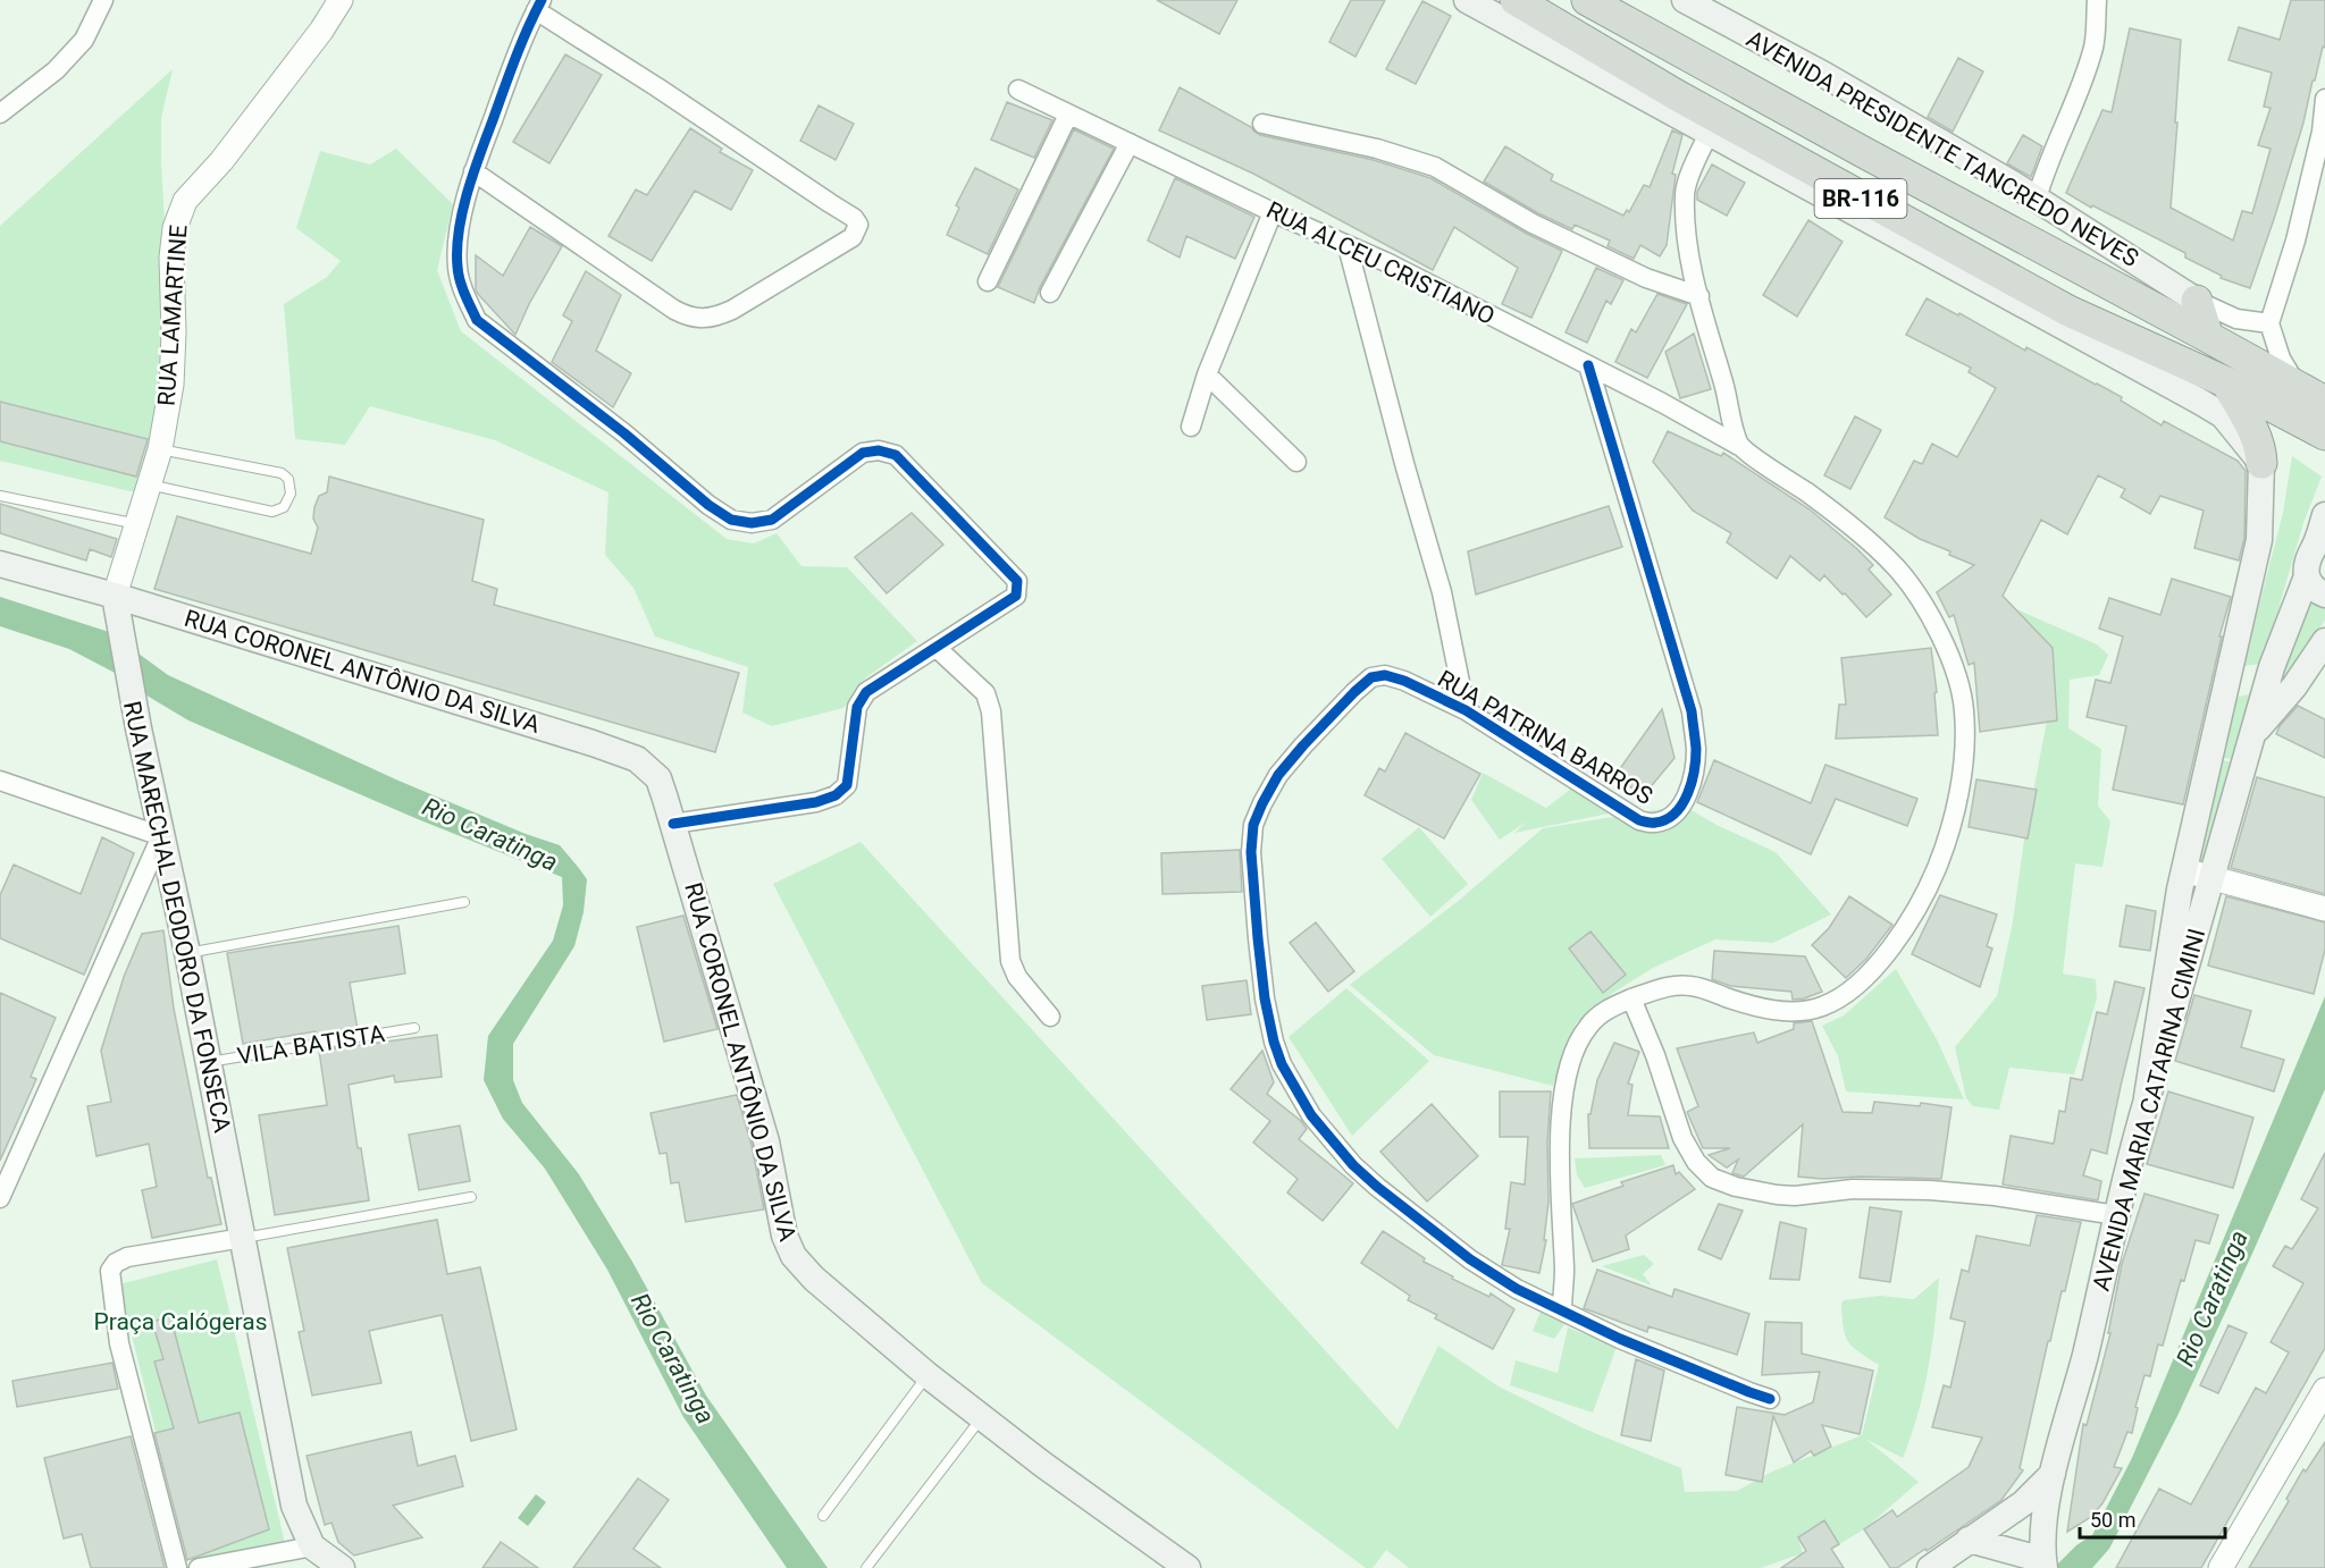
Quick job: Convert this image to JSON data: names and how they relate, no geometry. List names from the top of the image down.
{
  "streets": {
    "highway": ["AVENIDA PRESIDENTE TANCREDO NEVES", "BR-116"],
    "main road": ["RUA CORONEL ANTÔNIO DA SILVA", "RUA MARECHAL DEODORO DA FONSECA", "AVENIDA MARIA CATARINA CIMINI"],
    "street": ["RUA ALCEU CRISTIANO", "RUA LAMARTINE", "RUA PATRINA BARROS"],
    "lane": ["VILA BATISTA"]
  },
  "crossings": [
    ["RUA ALCEU CRISTIANO", "RUA PATRINA BARROS"],
    ["RUA LAMARTINE", "RUA CORONEL ANTÔNIO DA SILVA"],
    ["RUA LAMARTINE", "RUA MARECHAL DEODORO DA FONSECA"],
    ["RUA CORONEL ANTÔNIO DA SILVA", "RUA MARECHAL DEODORO DA FONSECA"],
    ["RUA MARECHAL DEODORO DA FONSECA", "VILA BATISTA"]
  ],
  "water": ["Rio Caratinga"],
  "parks": ["Praça Calógeras"],
  "scale_bar": "50 m"
}
